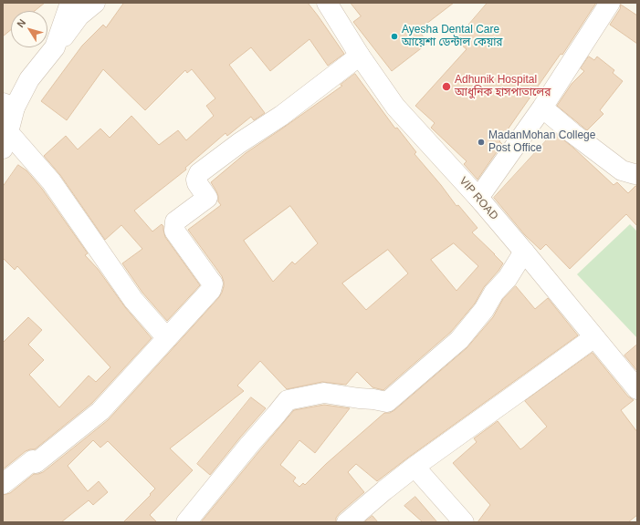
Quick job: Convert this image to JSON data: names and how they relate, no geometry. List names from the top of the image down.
{
  "streets": {
    "street": ["VIP ROAD"]
  },
  "places": ["Ayesha Dental Care আয়েশা ডেন্টাল কেয়ার", "Adhunik Hospital আধুনিক হাসপাতালের", "MadanMohan College Post Office"],
  "north": "top left"
}
